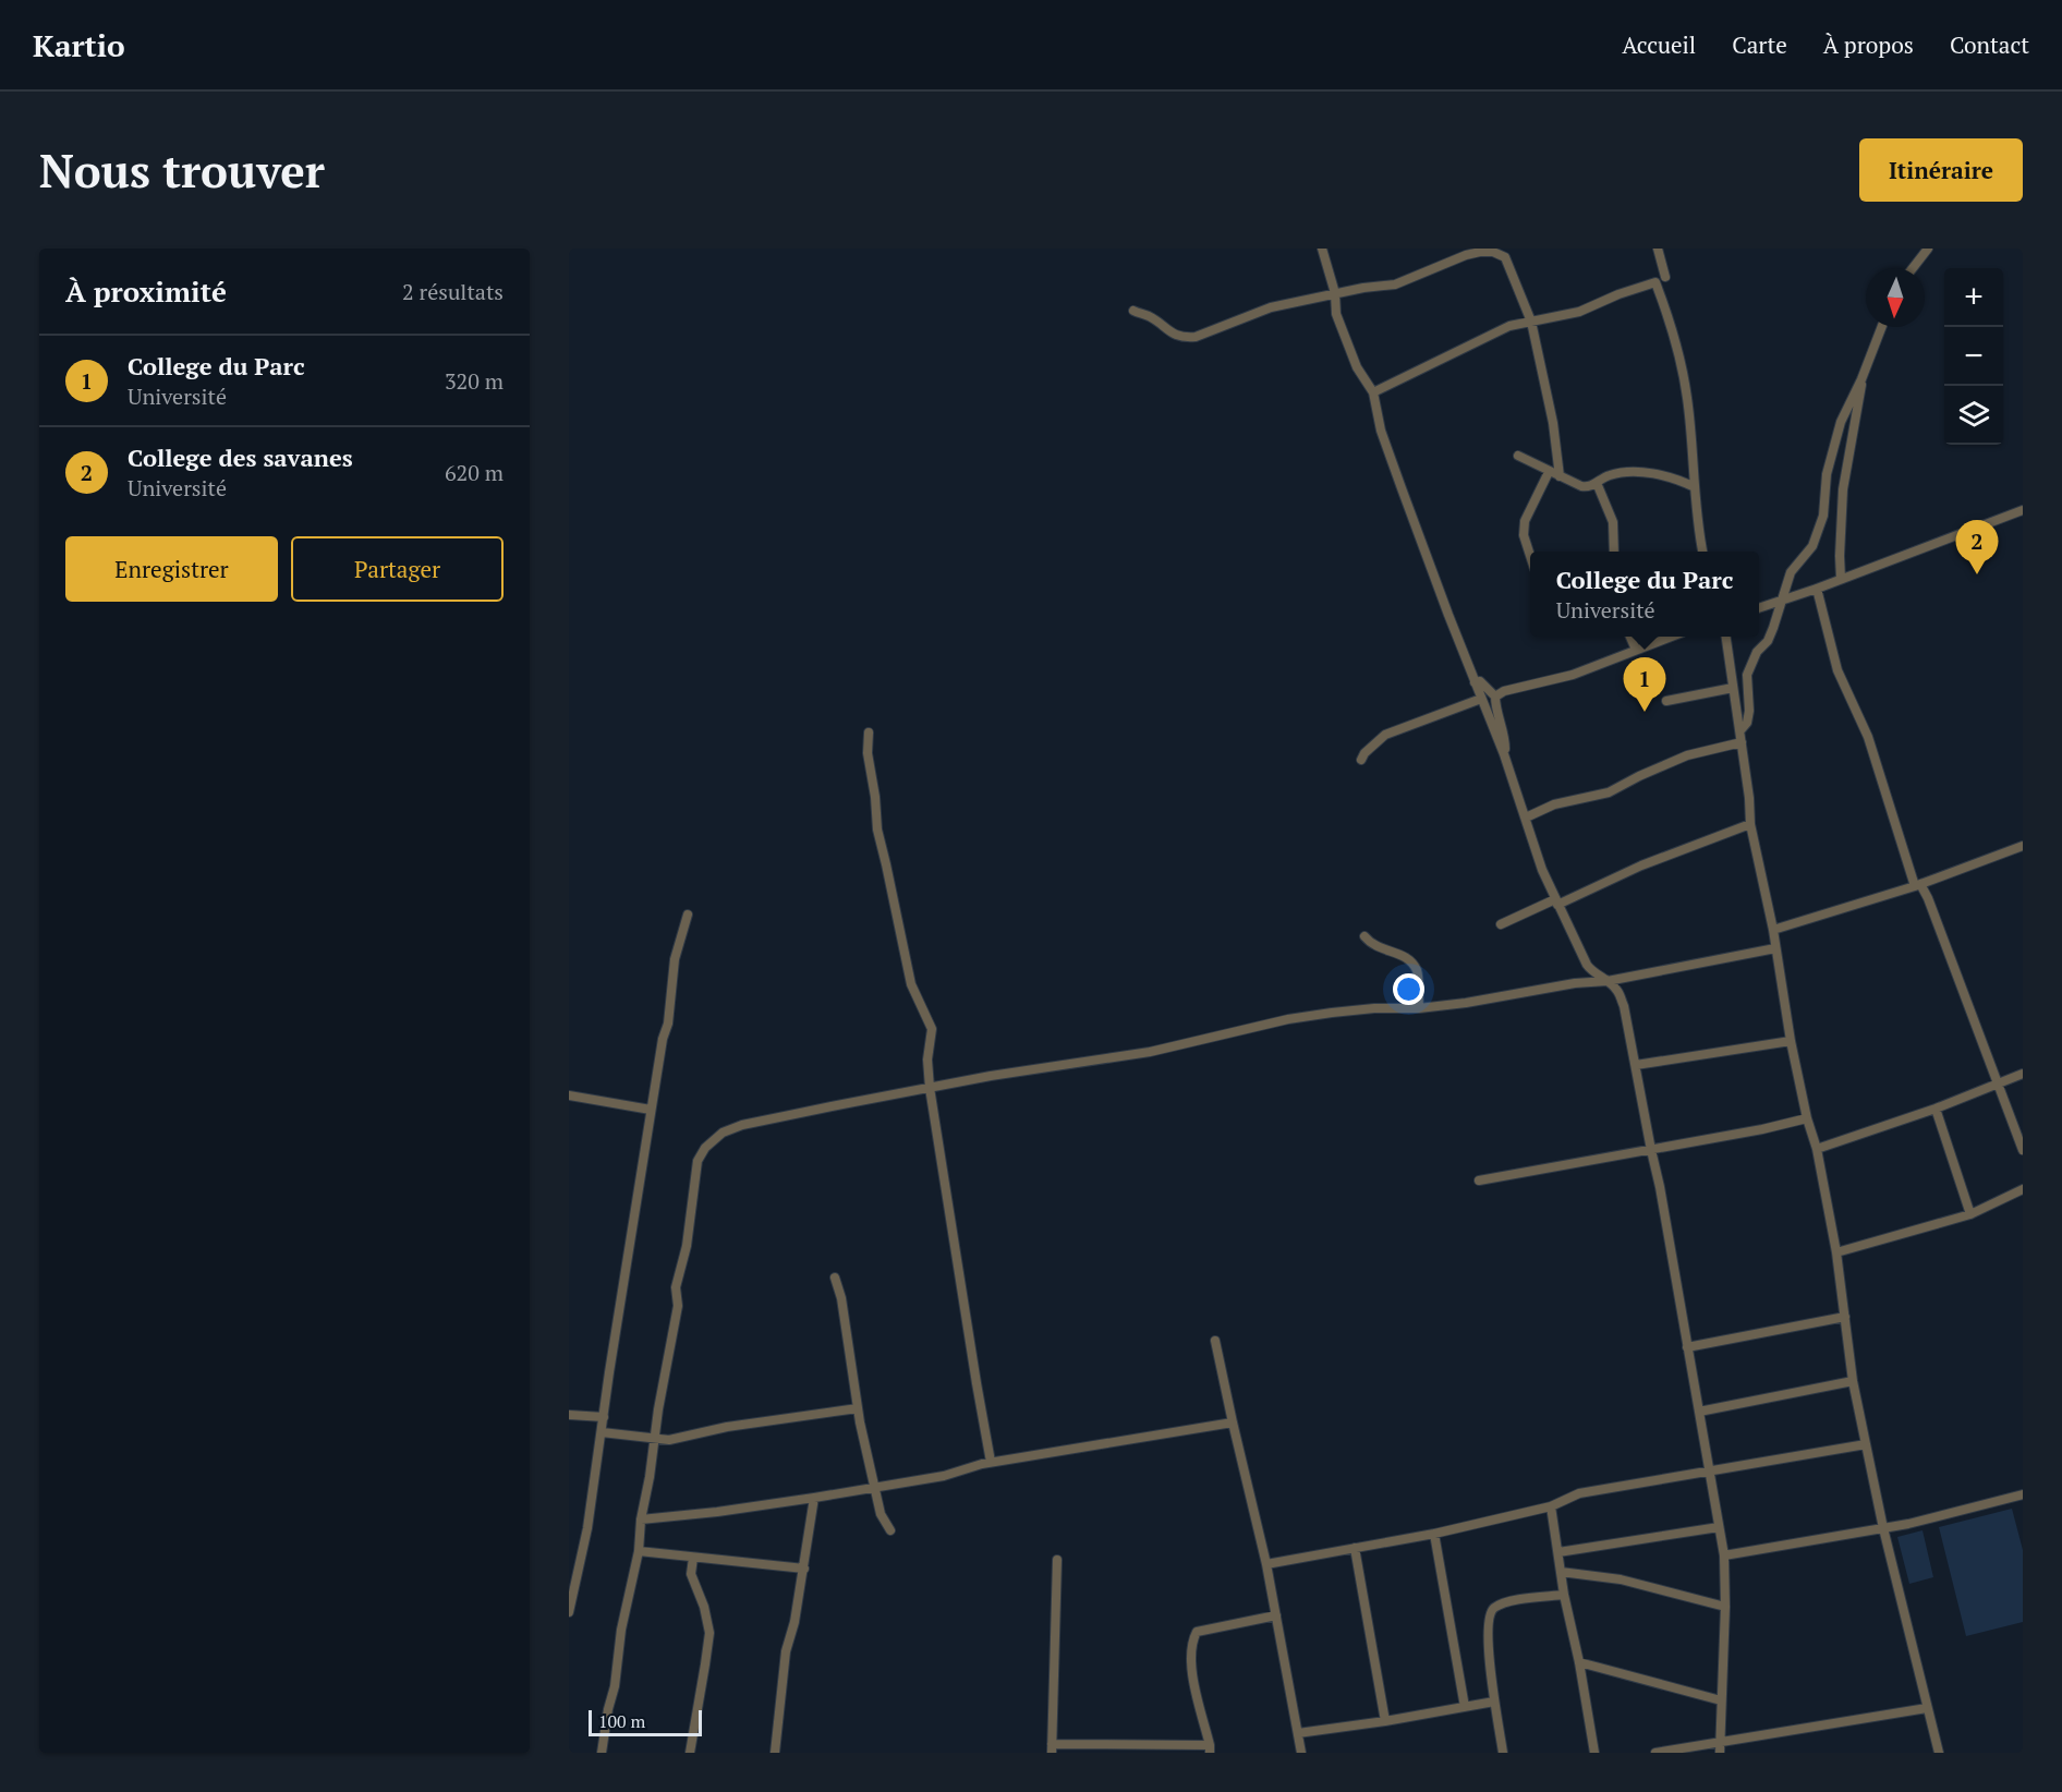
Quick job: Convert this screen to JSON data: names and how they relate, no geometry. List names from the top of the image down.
{
  "scale_bar": "100 m",
  "north": "bottom",
  "page": {
    "header": "Kartio",
    "nav": [
      "Accueil",
      "Carte",
      "À propos",
      "Contact"
    ],
    "buttons": [
      "Itinéraire",
      ["Enregistrer", "Partager"]
    ],
    "title": "Nous trouver",
    "heading": ["À proximité", "2 résultats"],
    "map_buttons": ["+", "−"],
    "list": [
      {
        "mark": "1",
        "name": "College du Parc",
        "note": "Université",
        "value": "320 m"
      },
      {
        "mark": "2",
        "name": "College des savanes",
        "note": "Université",
        "value": "620 m"
      }
    ],
    "pins": ["2", "1"],
    "popup": ["College du Parc", "Université"],
    "scale": "100 m"
  }
}
